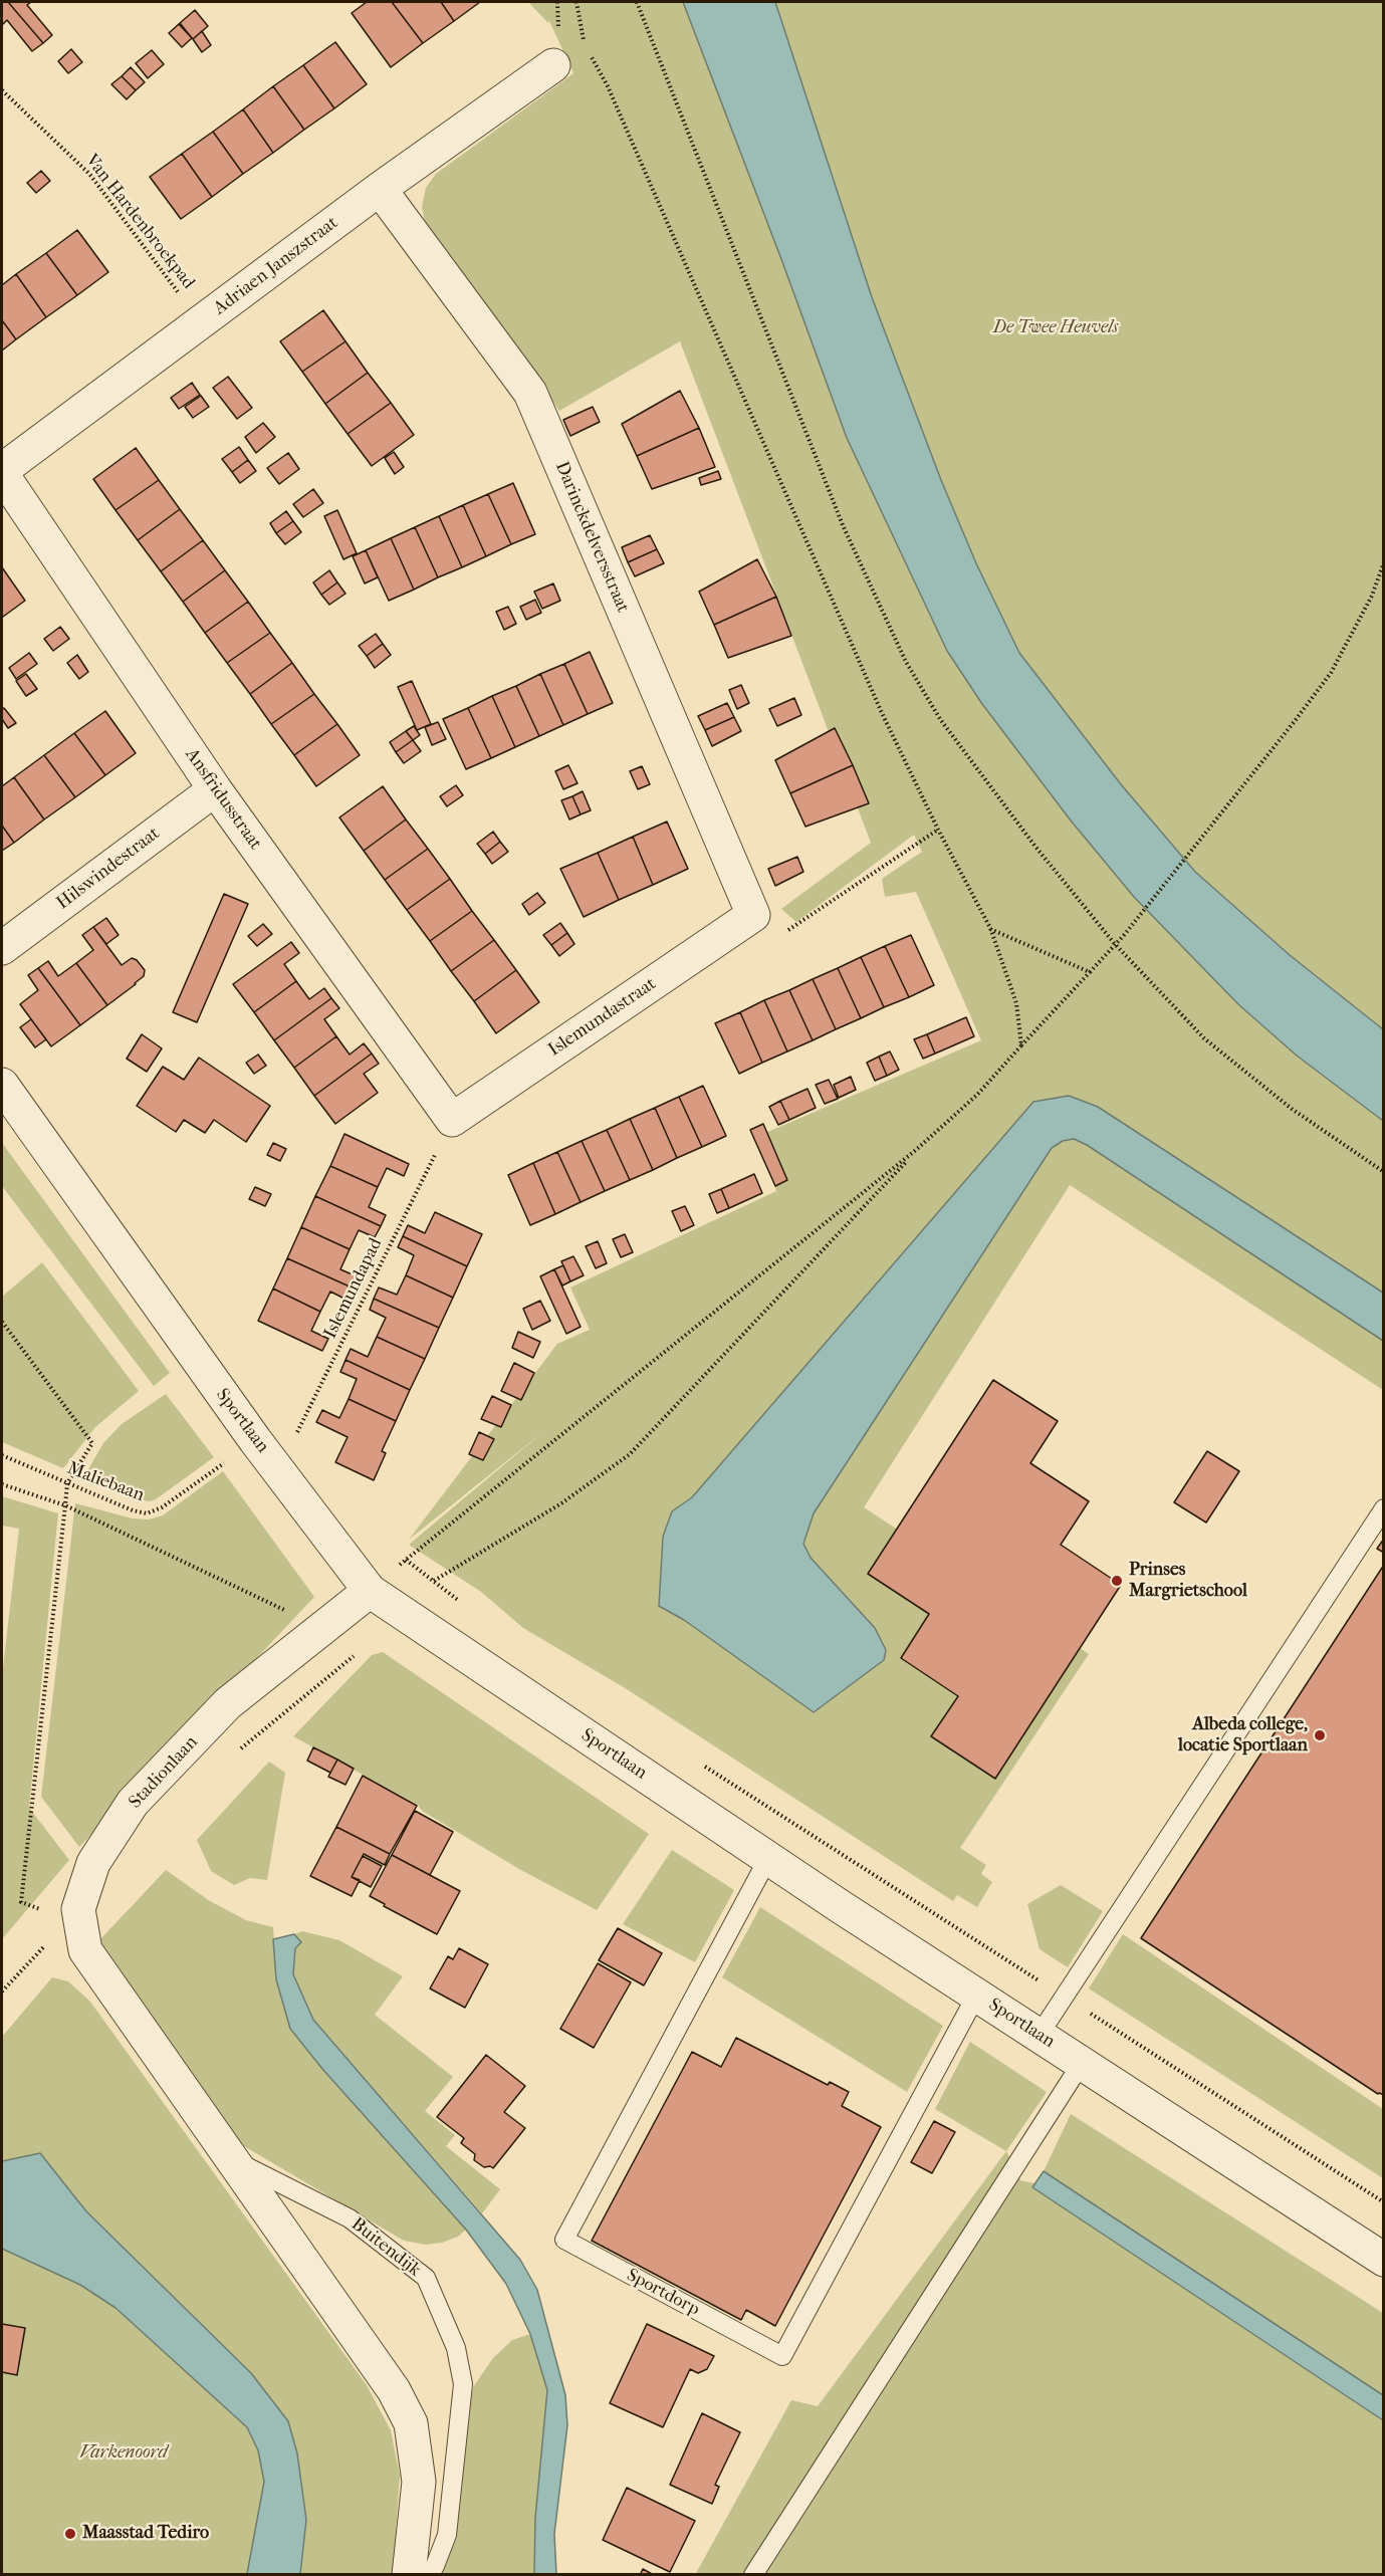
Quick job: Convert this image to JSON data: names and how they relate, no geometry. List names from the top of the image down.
{
  "streets": {
    "street": [
      "Adriaen Janszstraat",
      "Darinckdelversstraat",
      "Ansfridusstraat",
      "Hilswindestraat",
      "Islemundastraat",
      "Sportlaan",
      "Stadionlaan",
      "Buitendijk"
    ],
    "lane": ["Sportdorp"],
    "path": ["Van Hardenbroekpad", "Islemundapad", "Maliebaan"]
  },
  "crossings": [
    ["Van Hardenbroekpad", "Adriaen Janszstraat"],
    ["Adriaen Janszstraat", "Darinckdelversstraat"],
    ["Adriaen Janszstraat", "Ansfridusstraat"],
    ["Darinckdelversstraat", "Islemundastraat"],
    ["Ansfridusstraat", "Hilswindestraat"],
    ["Ansfridusstraat", "Islemundastraat"],
    ["Ansfridusstraat", "Islemundapad"],
    ["Islemundastraat", "Islemundapad"],
    ["Islemundapad", "Sportlaan"],
    ["Sportlaan", "Maliebaan"],
    ["Sportlaan", "Stadionlaan"],
    ["Sportlaan", "Sportdorp"],
    ["Stadionlaan", "Buitendijk"]
  ],
  "parks": ["De Twee Heuvels", "Varkenoord"],
  "places": ["Prinses Margrietschool", "Albeda college, locatie Sportlaan", "Maasstad Tediro"]
}
